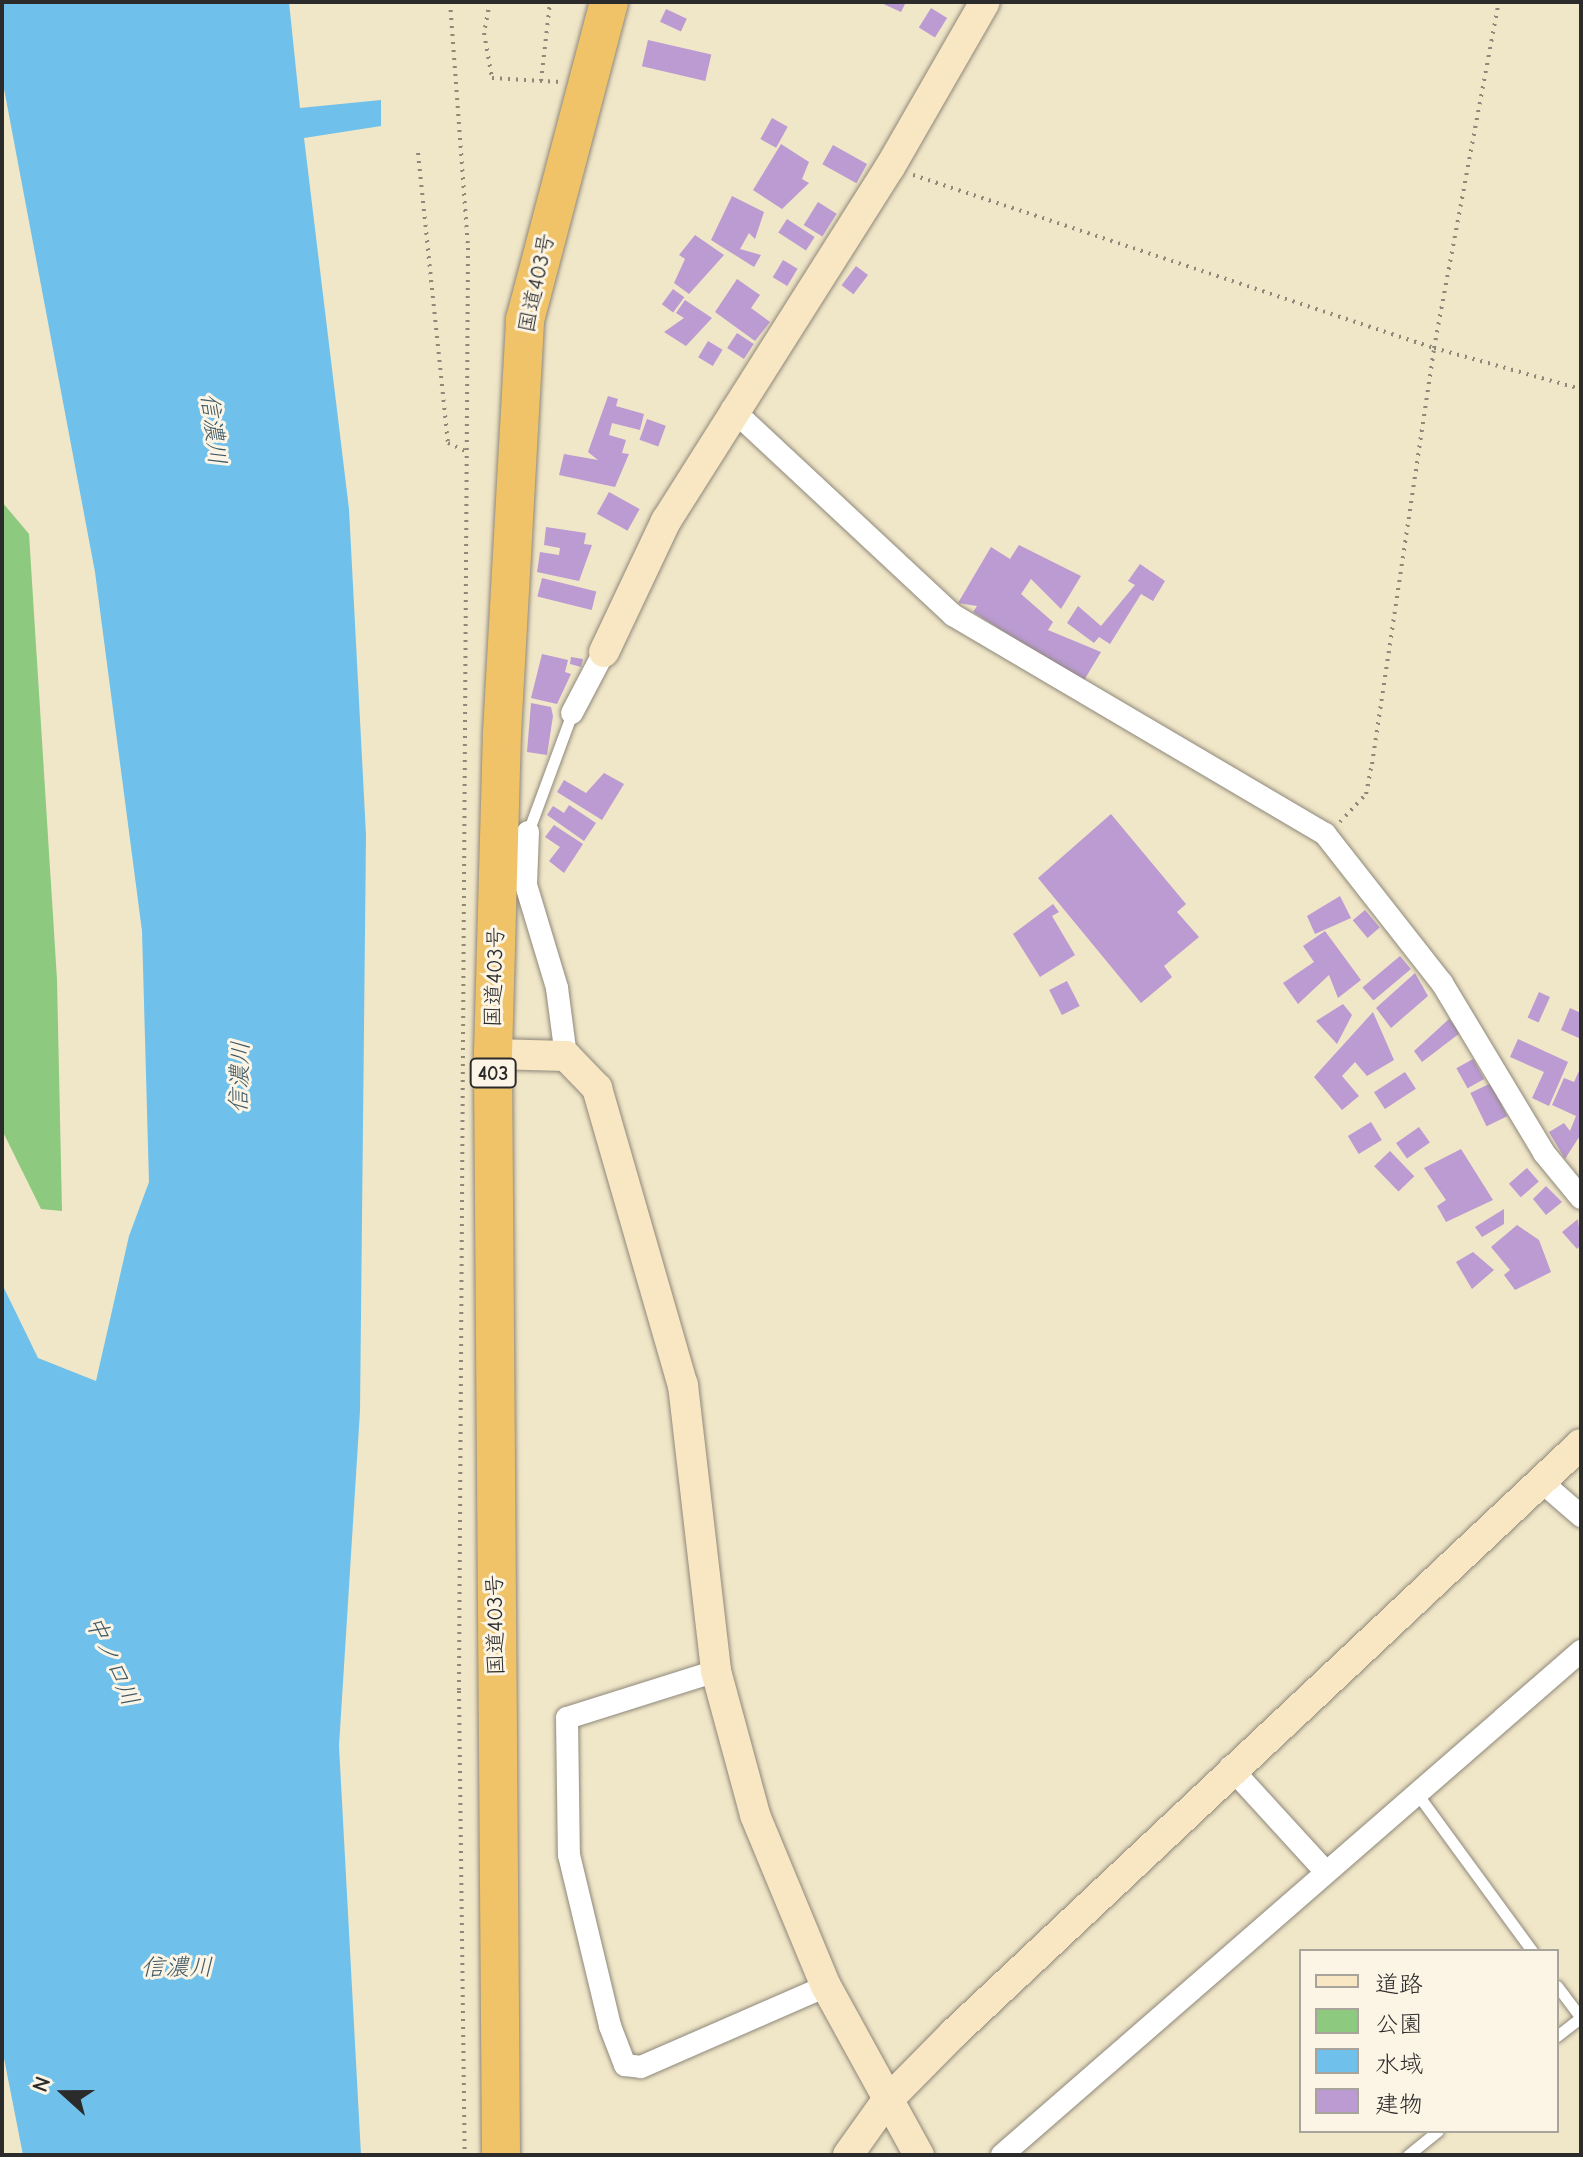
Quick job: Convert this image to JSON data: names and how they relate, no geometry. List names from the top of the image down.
{
  "streets": {
    "highway": ["国道403号", "403"]
  },
  "water": ["信濃川", "中ノ口川"],
  "legend": [
    "道路",
    "公園",
    "水域",
    "建物"
  ],
  "north": "left"
}
